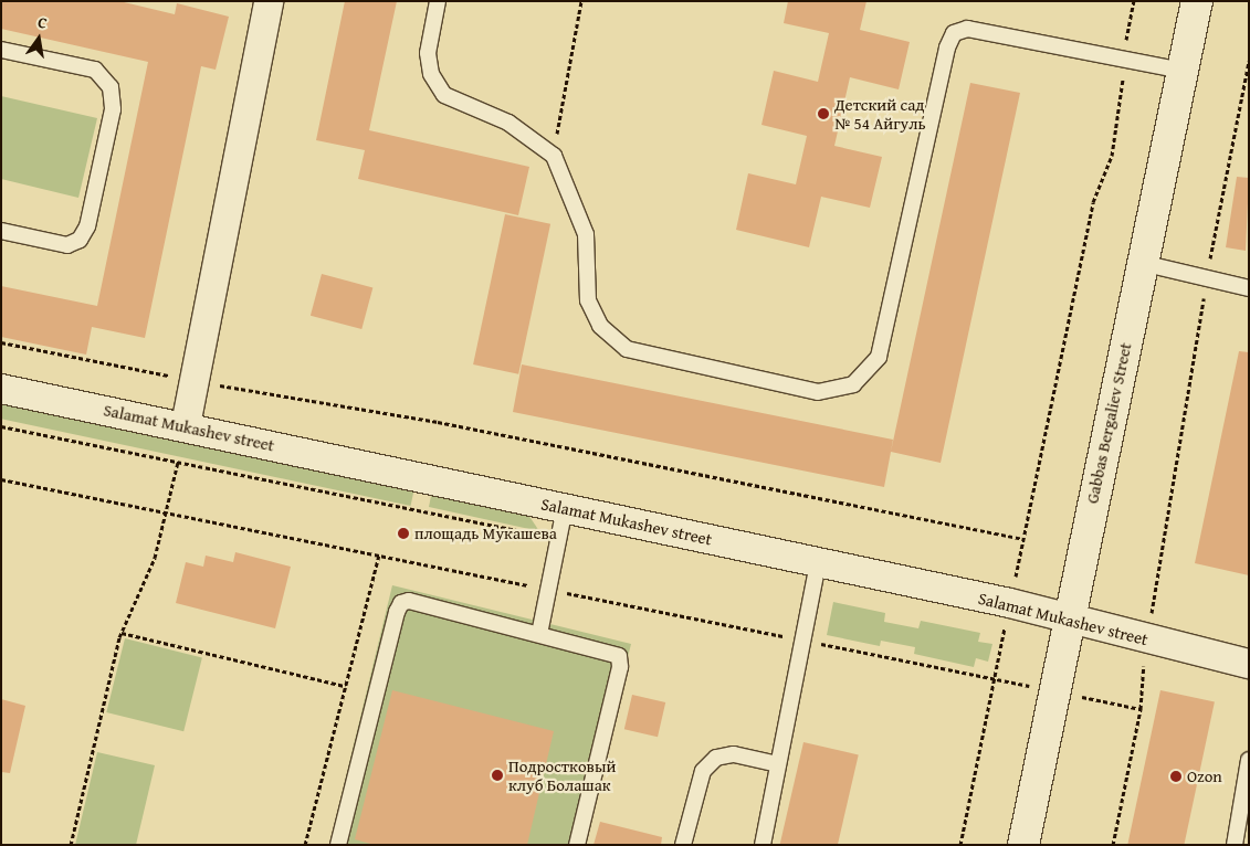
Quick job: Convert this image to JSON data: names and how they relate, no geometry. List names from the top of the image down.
{
  "streets": {
    "street": ["Gabbas Bergaliev Street", "Salamat Mukashev street"]
  },
  "crossings": [
    ["Gabbas Bergaliev Street", "Salamat Mukashev street"]
  ],
  "places": [
    "Детский сад № 54 Айгуль",
    "площадь Мукашева",
    "Подростковый клуб Болашак",
    "Ozon"
  ],
  "north": "top"
}
